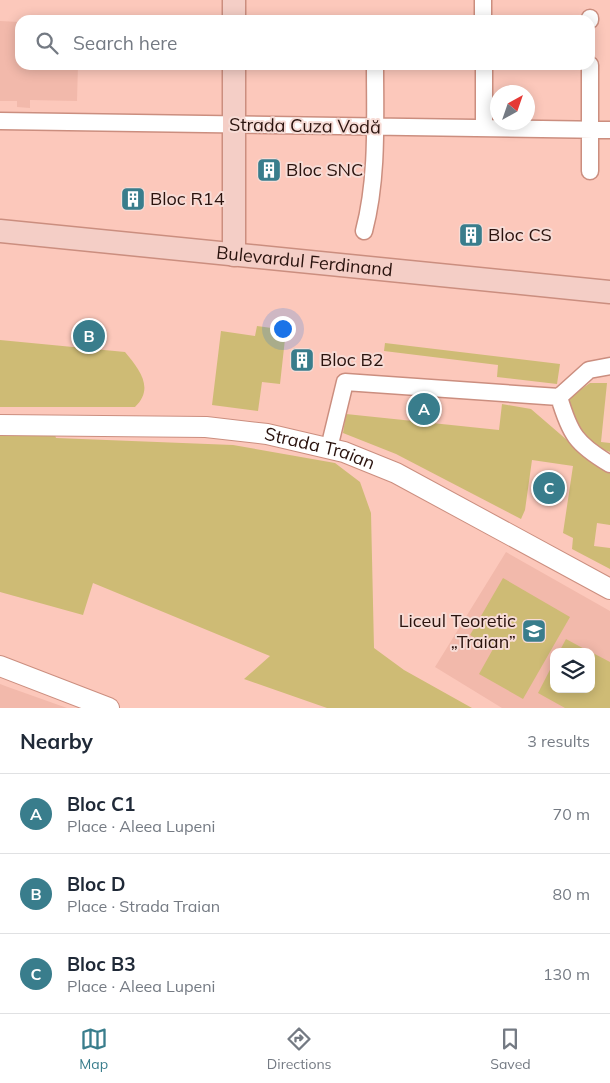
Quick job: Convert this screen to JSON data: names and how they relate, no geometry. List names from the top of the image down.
{
  "streets": {
    "main road": ["Bulevardul Ferdinand"],
    "street": ["Strada Cuza Vodă", "Strada Traian"]
  },
  "places": {
    "building": [
      "Bloc SNC",
      "Bloc R14",
      "Bloc CS",
      "Bloc B2"
    ],
    "school or university": ["Liceul Teoretic „Traian”"]
  },
  "north": "top right",
  "page": {
    "search": "Search here",
    "pins": ["B", "A", "C"],
    "heading": ["Nearby", "3 results"],
    "list": [
      {
        "mark": "A",
        "name": "Bloc C1",
        "note": "Place · Aleea Lupeni",
        "value": "70 m"
      },
      {
        "mark": "B",
        "name": "Bloc D",
        "note": "Place · Strada Traian",
        "value": "80 m"
      },
      {
        "mark": "C",
        "name": "Bloc B3",
        "note": "Place · Aleea Lupeni",
        "value": "130 m"
      }
    ],
    "nav": ["Map", "Directions", "Saved"]
  }
}
